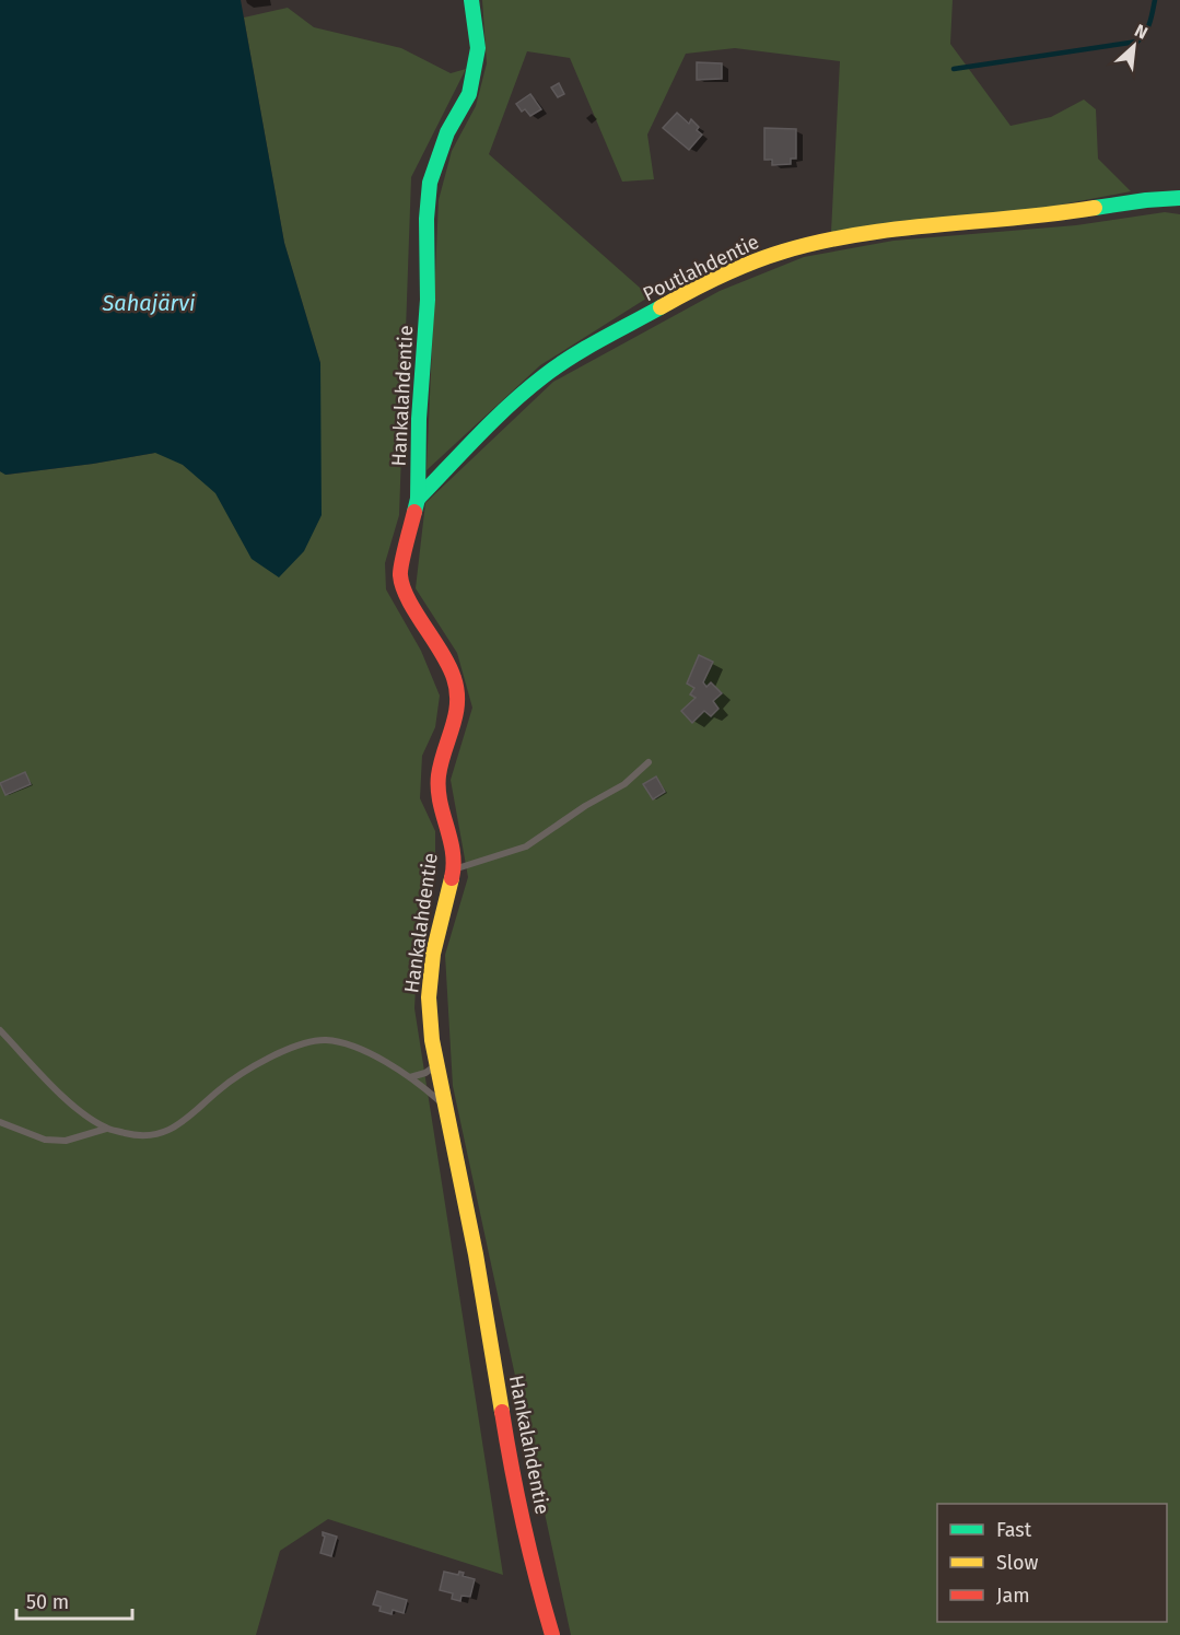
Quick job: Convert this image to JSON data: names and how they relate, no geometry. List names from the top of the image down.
{
  "streets": {
    "street": ["Poutlahdentie", "Hankalahdentie"]
  },
  "crossings": [
    ["Poutlahdentie", "Hankalahdentie"]
  ],
  "water": ["Sahajärvi"],
  "legend": ["Fast", "Slow", "Jam"],
  "scale_bar": "50 m",
  "north": "top right"
}
